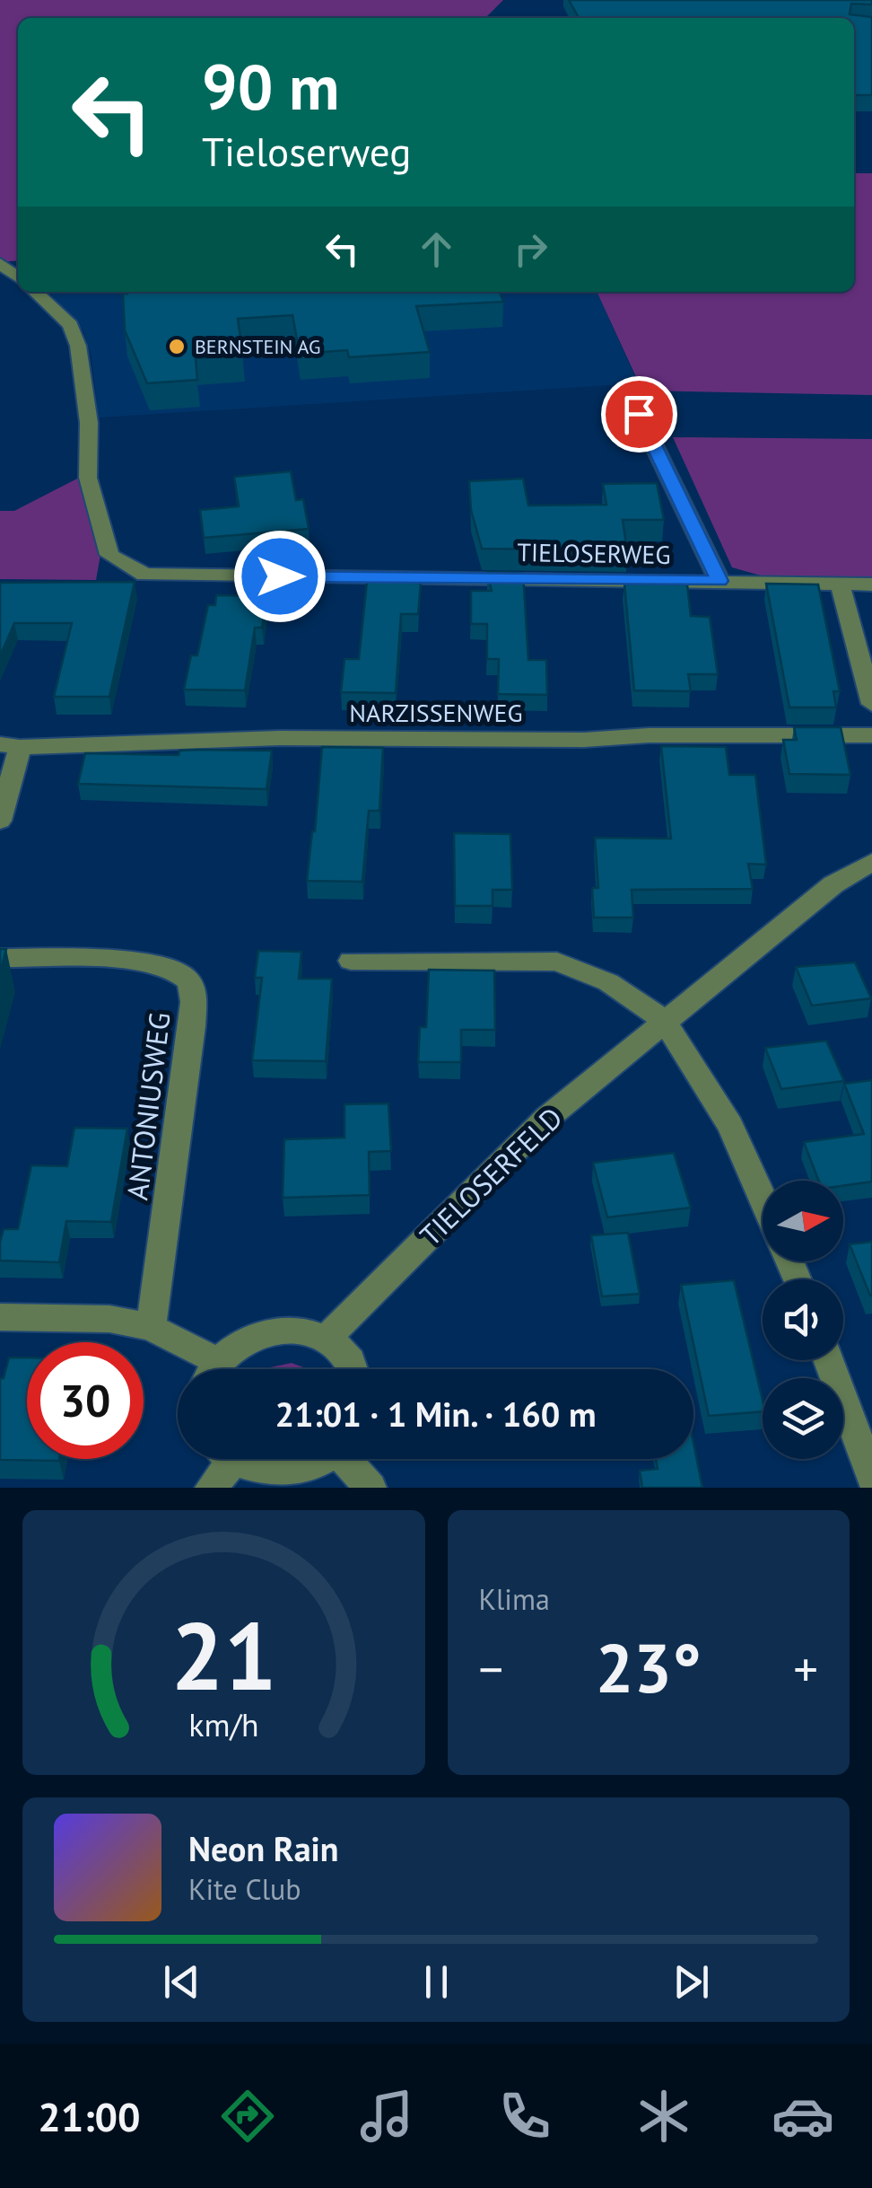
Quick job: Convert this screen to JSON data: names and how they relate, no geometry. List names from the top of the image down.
{
  "streets": {
    "street": [
      "TIELOSERWEG",
      "NARZISSENWEG",
      "ANTONIUSWEG",
      "TIELOSERFELD"
    ]
  },
  "places": ["BERNSTEIN AG"],
  "north": "right",
  "page": {
    "turn": ["90 m", "Tieloserweg"],
    "limit": "30",
    "trip": "21:01 · 1 Min. · 160 m",
    "tile": "Klima",
    "heat": ["−", "23°", "+"],
    "song": ["Neon Rain", "Kite Club"],
    "tabs": "21:00",
    "gauge": ["21", "km/h"]
  }
}
